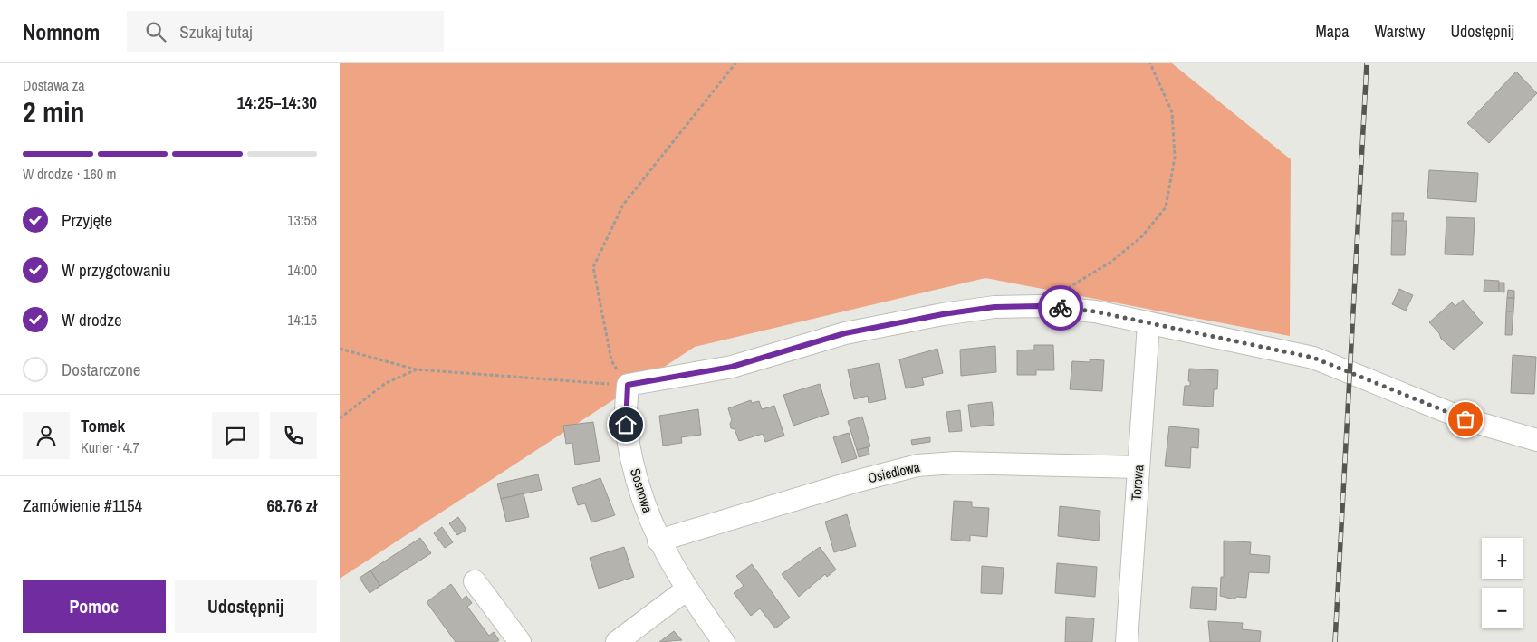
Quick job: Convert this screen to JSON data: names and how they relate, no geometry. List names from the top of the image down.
{
  "streets": {
    "street": ["Osiedlowa", "Torowa", "Sosnowa"]
  },
  "crossings": [
    ["Osiedlowa", "Torowa"],
    ["Osiedlowa", "Sosnowa"]
  ],
  "page": {
    "header": "Nomnom",
    "search": "Szukaj tutaj",
    "nav": ["Mapa", "Warstwy", "Udostępnij"],
    "heading": ["2 min", "Dostawa za", "14:25–14:30"],
    "panel": [
      "Tomek",
      "Kurier · 4.7",
      "Zamówienie #1154",
      "68.76 zł"
    ],
    "bar": "W drodze · 160 m",
    "list": [
      ["Przyjęte", "13:58"],
      ["W przygotowaniu", "14:00"],
      ["W drodze", "14:15"],
      "Dostarczone"
    ],
    "map_buttons": ["+", "−"],
    "buttons": ["Pomoc", "Udostępnij"]
  }
}
